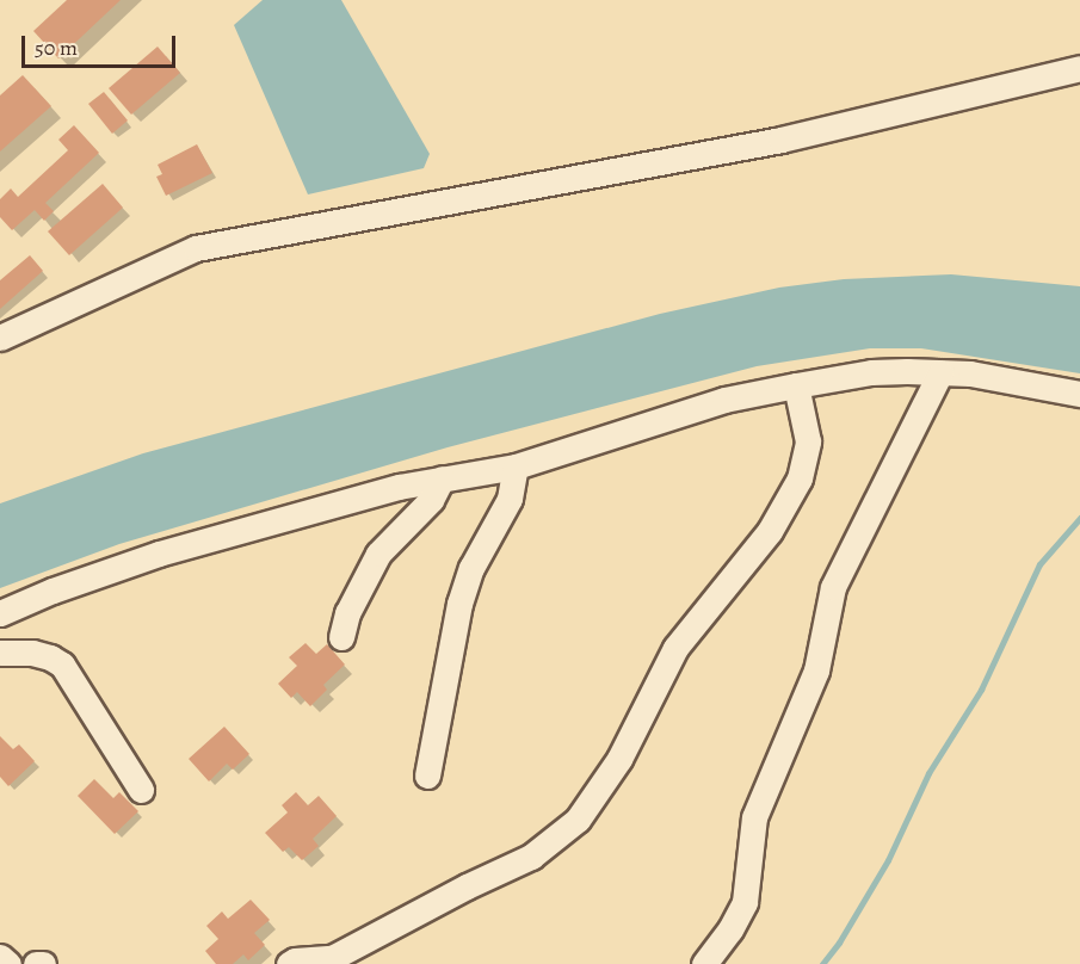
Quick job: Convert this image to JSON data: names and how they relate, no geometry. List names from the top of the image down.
{
  "scale_bar": "50 m"
}
